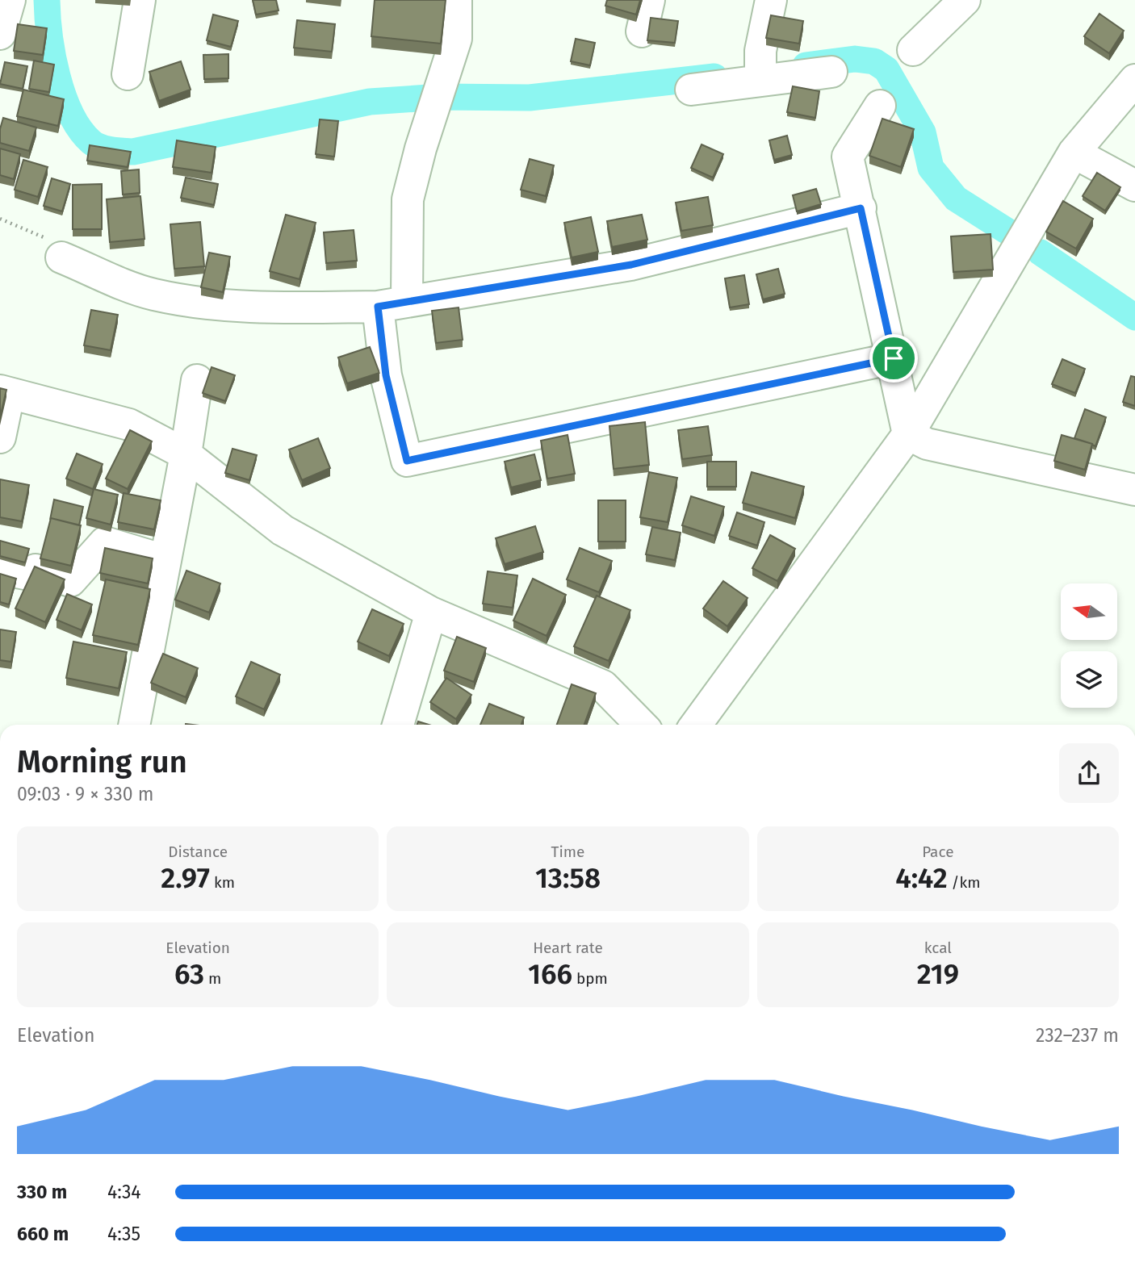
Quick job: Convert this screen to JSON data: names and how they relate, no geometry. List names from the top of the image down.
{
  "north": "left",
  "page": {
    "heading": ["Morning run", "09:03 · 9 × 330 m"],
    "stats": [
      ["Distance", "2.97 km"],
      ["Time", "13:58"],
      ["Pace", "4:42 /km"],
      ["Elevation", "63 m"],
      ["Heart rate", "166 bpm"],
      ["kcal", "219"]
    ],
    "chart": ["Elevation", "232–237 m"],
    "list": [
      {
        "name": "330 m",
        "note": "4:34"
      },
      {
        "name": "660 m",
        "note": "4:35"
      }
    ]
  }
}
